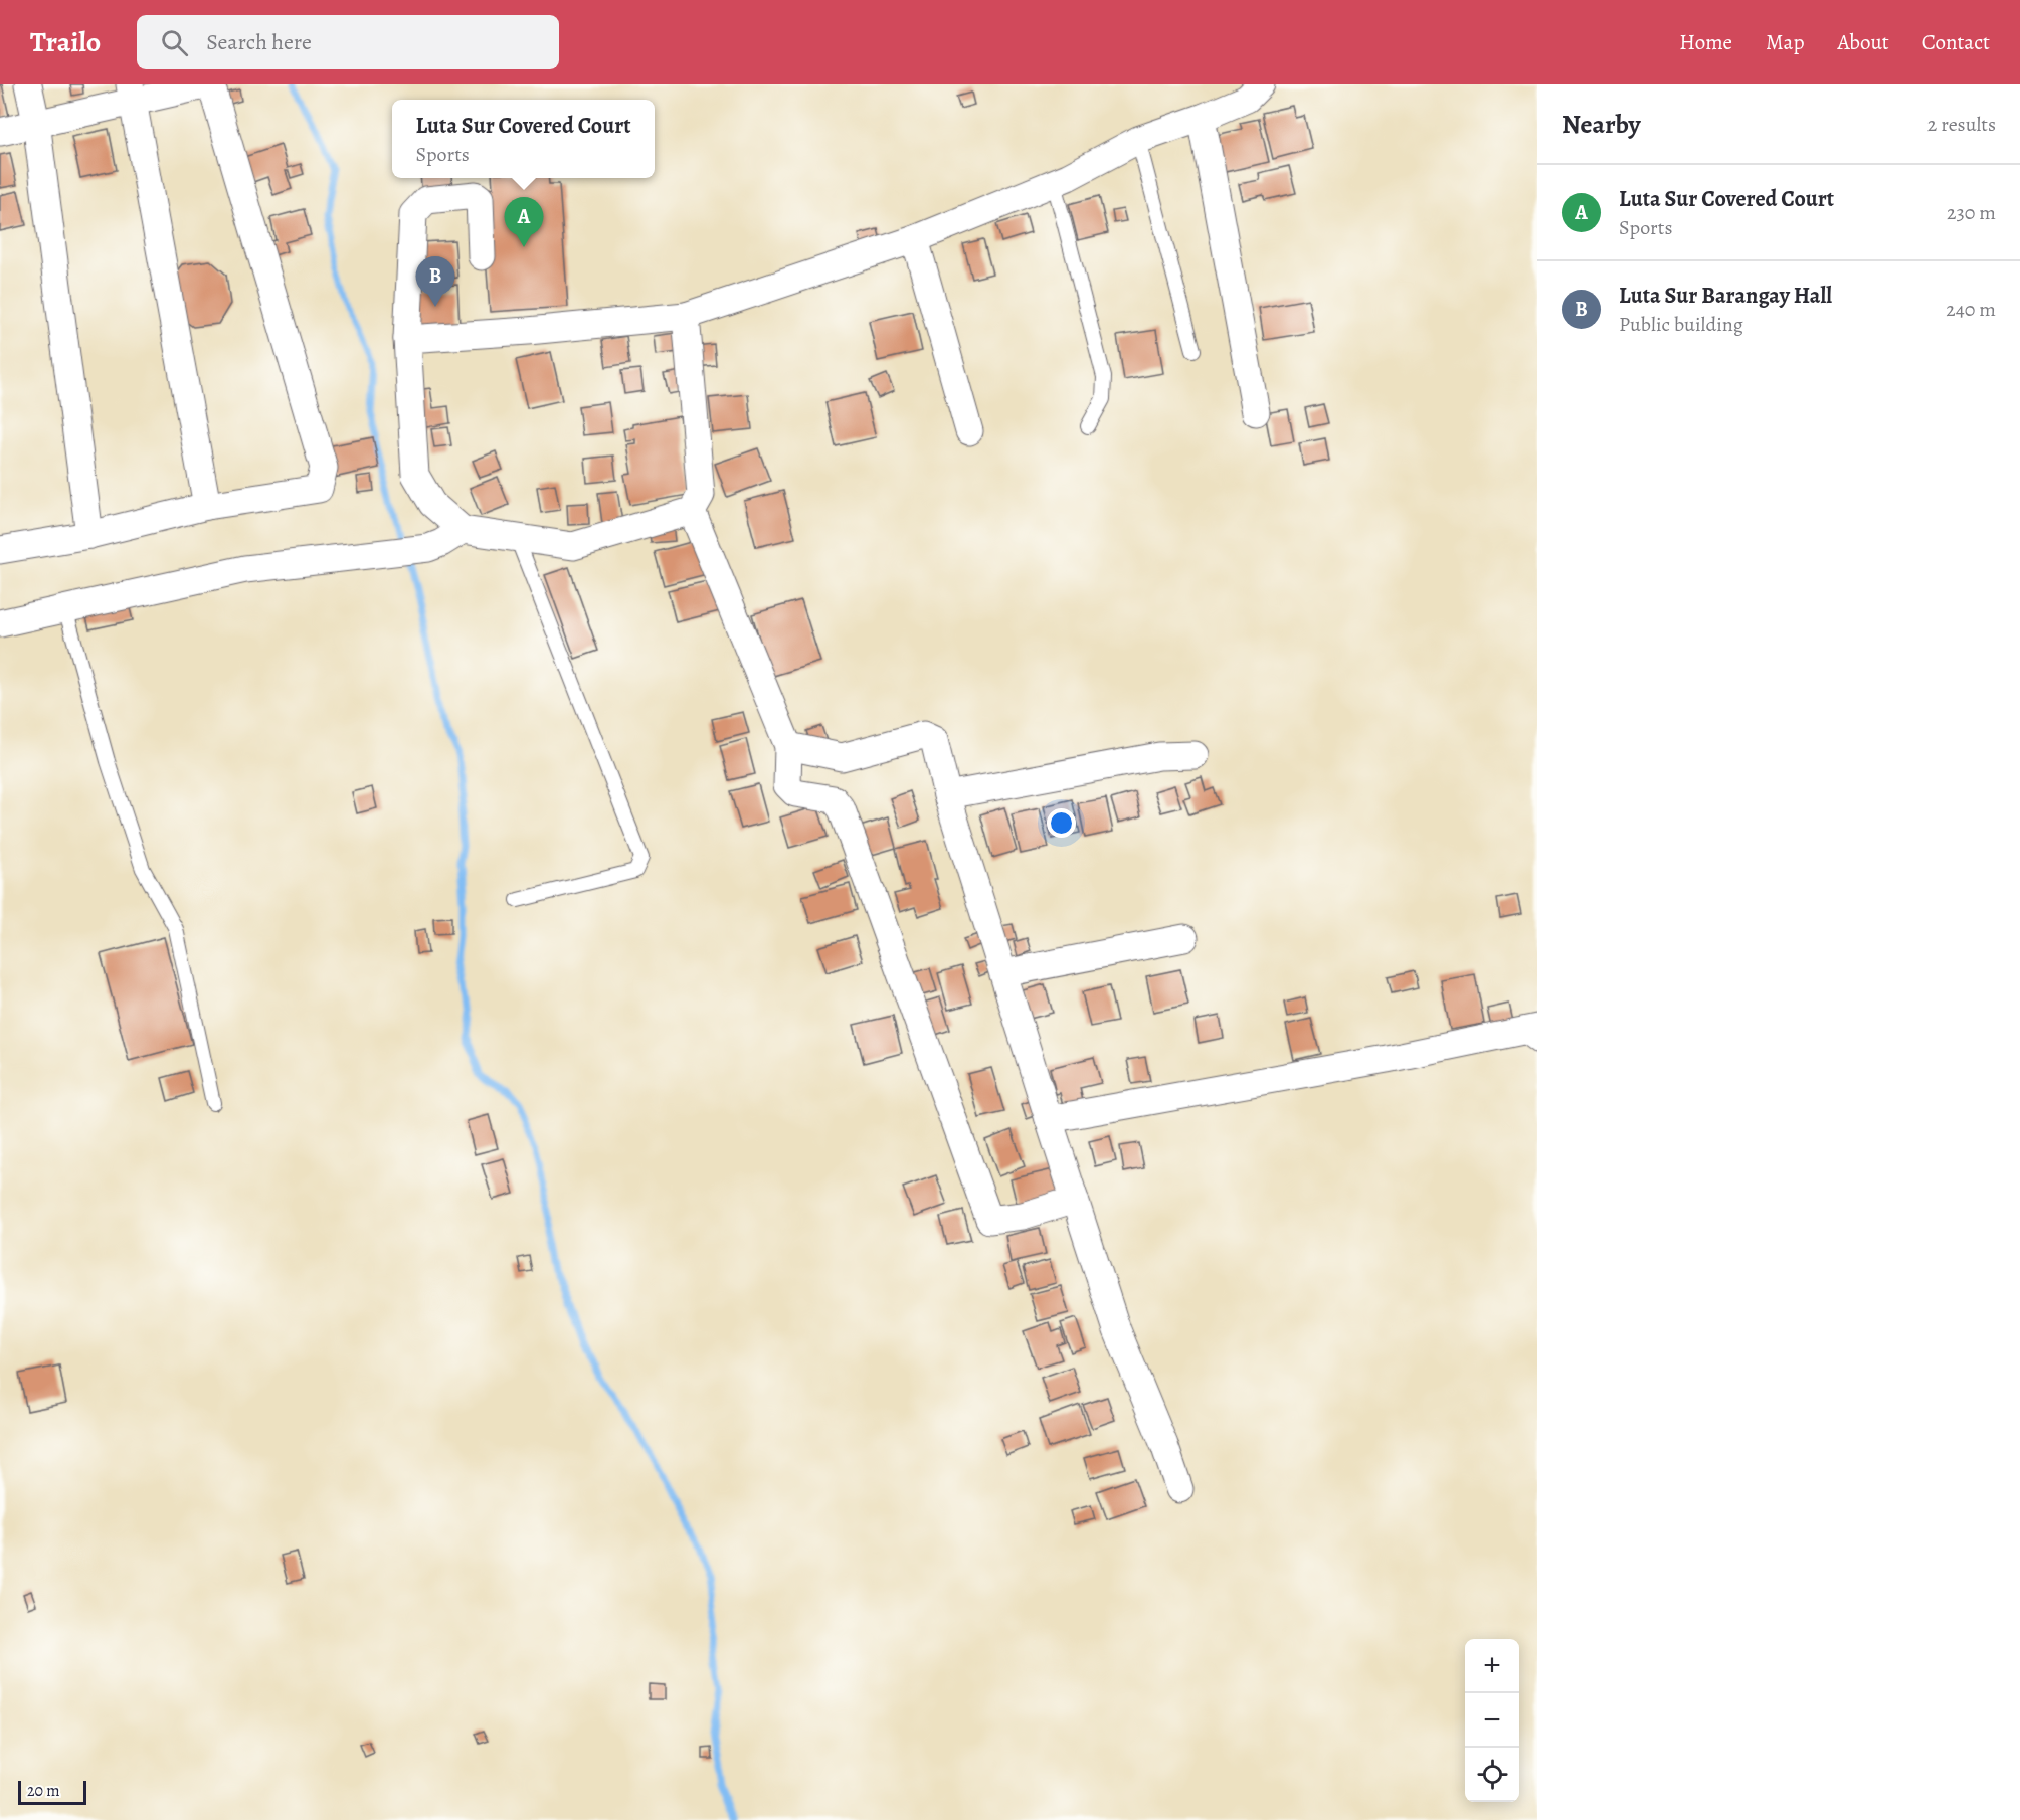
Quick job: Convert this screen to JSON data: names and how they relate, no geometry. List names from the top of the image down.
{
  "scale_bar": "20 m",
  "page": {
    "header": "Trailo",
    "search": "Search here",
    "nav": [
      "Home",
      "Map",
      "About",
      "Contact"
    ],
    "heading": ["Nearby", "2 results"],
    "popup": ["Luta Sur Covered Court", "Sports"],
    "list": [
      {
        "mark": "A",
        "name": "Luta Sur Covered Court",
        "note": "Sports",
        "value": "230 m"
      },
      {
        "mark": "B",
        "name": "Luta Sur Barangay Hall",
        "note": "Public building",
        "value": "240 m"
      }
    ],
    "pins": ["A", "B"],
    "map_buttons": ["+", "−"],
    "scale": "20 m"
  }
}
